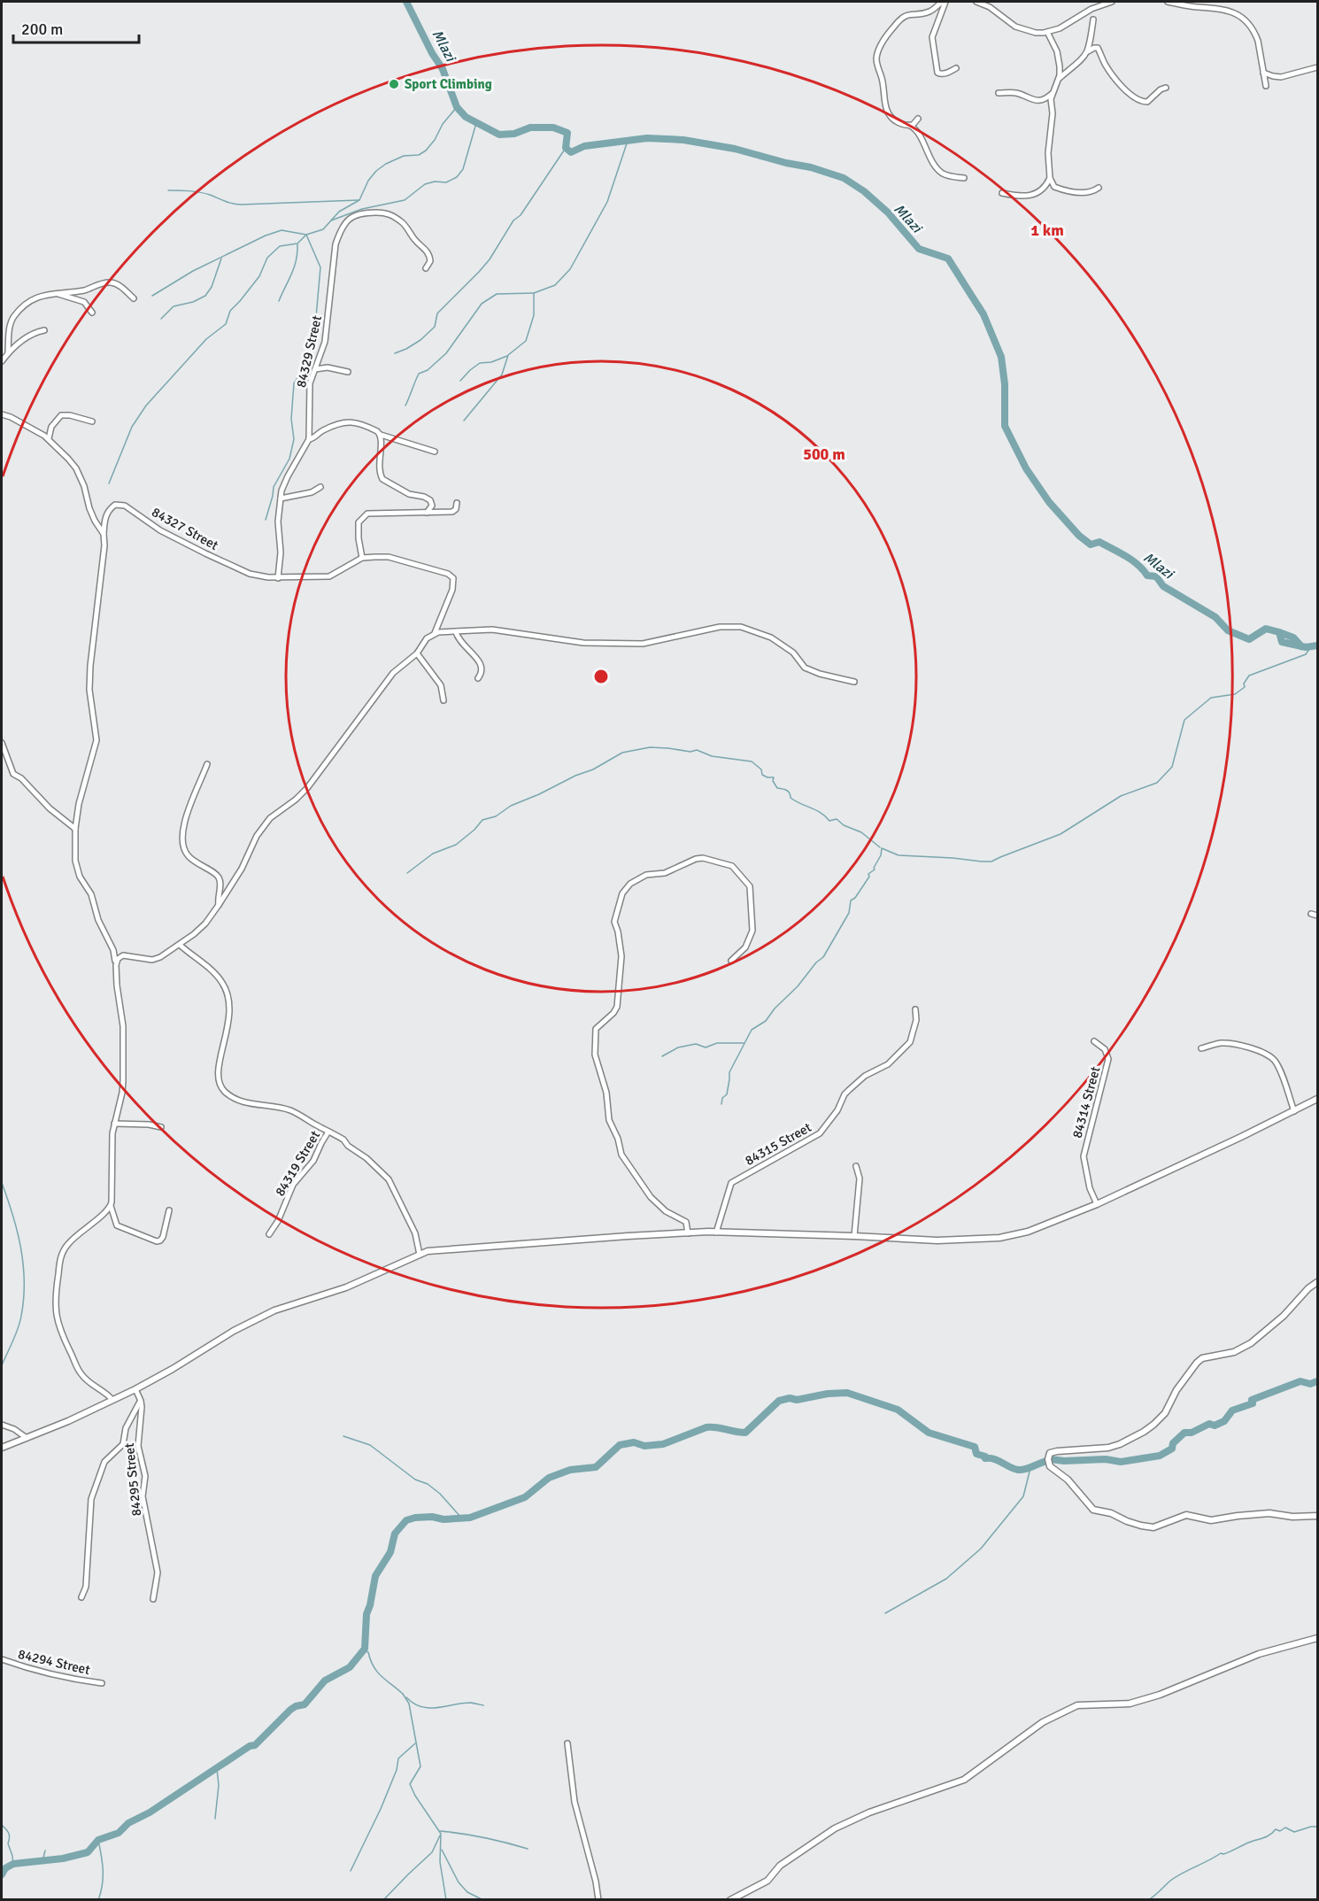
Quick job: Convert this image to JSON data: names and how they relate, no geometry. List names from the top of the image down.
{
  "streets": {
    "street": [
      "84329 Street",
      "84327 Street",
      "84314 Street",
      "84315 Street",
      "84319 Street",
      "84295 Street",
      "84294 Street"
    ]
  },
  "crossings": [
    ["84329 Street", "84327 Street"]
  ],
  "water": ["Mlazi"],
  "places": ["Sport Climbing"],
  "scale_bar": "200 m",
  "rings": ["1 km", "500 m"]
}
